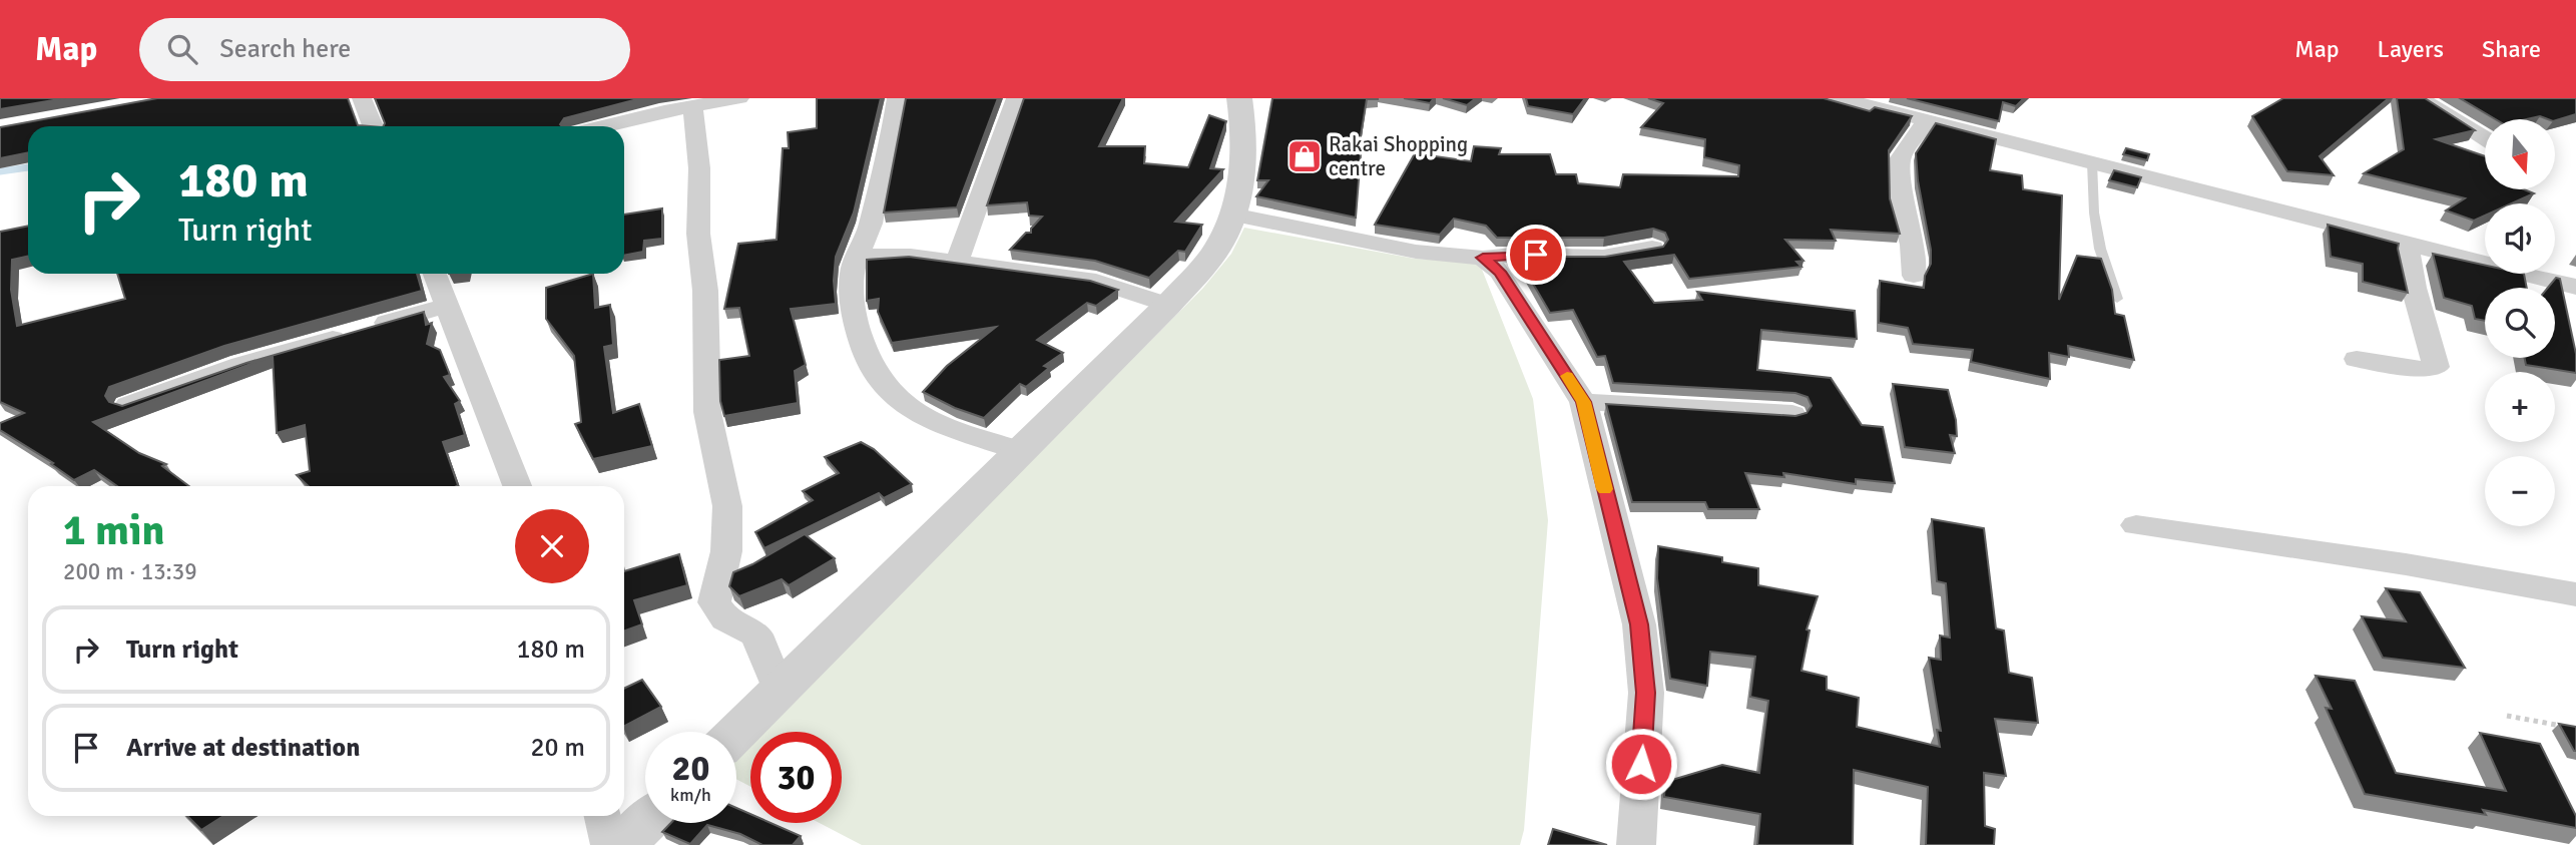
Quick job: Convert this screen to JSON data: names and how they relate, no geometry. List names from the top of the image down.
{
  "places": {
    "shop": ["Rakai Shopping centre"]
  },
  "north": "bottom",
  "page": {
    "header": "Map",
    "search": "Search here",
    "nav": ["Map", "Layers", "Share"],
    "map_buttons": ["+", "−"],
    "turn": ["180 m", "Turn right"],
    "heading": ["1 min", "200 m · 13:39"],
    "list": [
      {
        "name": "Turn right",
        "value": "180 m"
      },
      {
        "name": "Arrive at destination",
        "value": "20 m"
      }
    ],
    "speed": "20 km/h",
    "limit": "30"
  }
}
